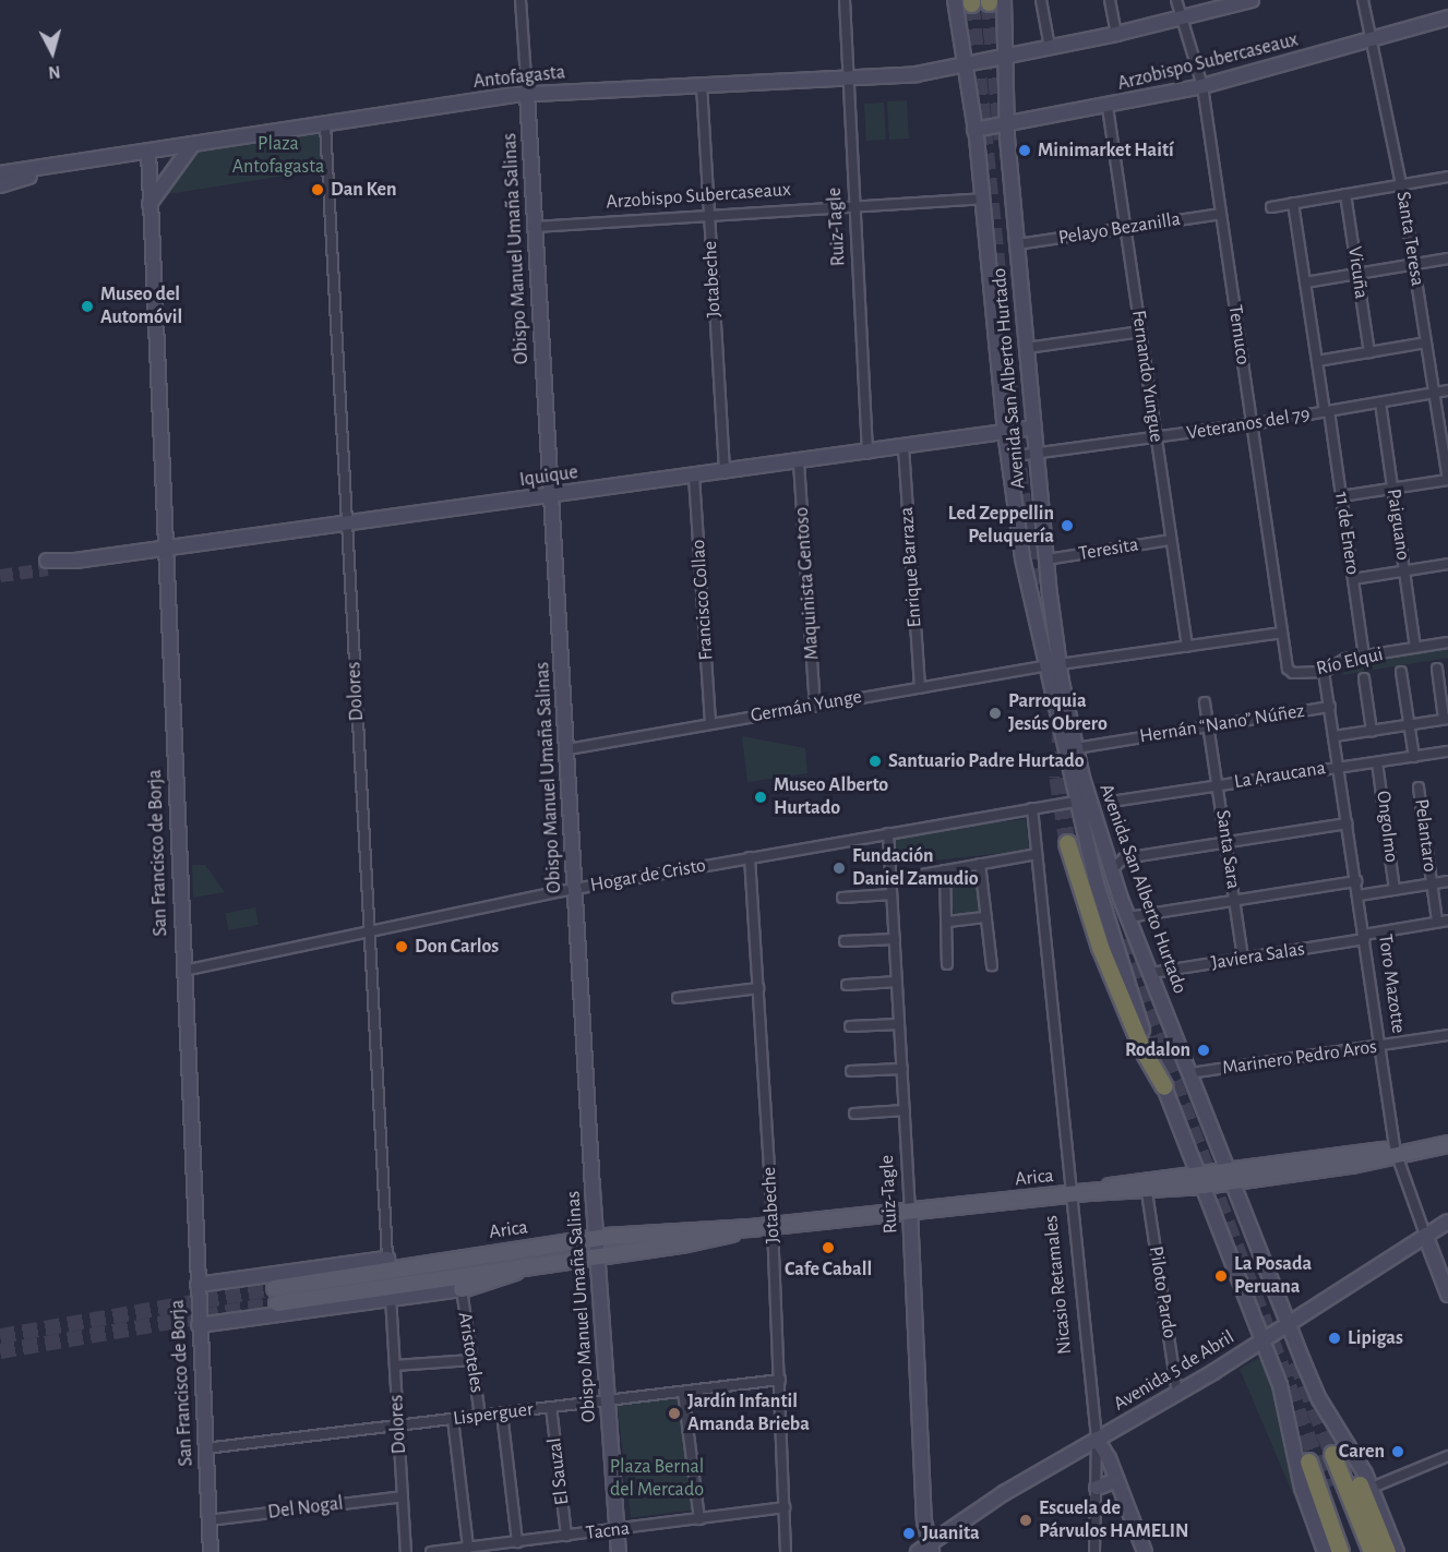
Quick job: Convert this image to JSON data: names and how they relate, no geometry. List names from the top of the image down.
{
  "streets": {
    "main road": ["Arica"],
    "street": [
      "Arzobispo Subercaseaux",
      "Antofagasta",
      "Ruiz-Tagle",
      "Pelayo Bezanilla",
      "Santa Teresa",
      "Obispo Manuel Umaña Salinas",
      "Vicuña",
      "Jotabeche",
      "Temuco",
      "Fernando Yungue",
      "Avenida San Alberto Hurtado",
      "Veteranos del 79",
      "Iquique",
      "Paiguano",
      "11 de Enero",
      "Teresita",
      "Enrique Barraza",
      "Maquinista Gentoso",
      "Francisco Collao",
      "Río Elqui",
      "Dolores",
      "Germán Yunge",
      "Hernán “Nano” Núñez",
      "La Araucana",
      "Ongolmo",
      "Pelantaro",
      "Santa Sara",
      "San Francisco de Borja",
      "Hogar de Cristo",
      "Javiera Salas",
      "Toro Mazotte",
      "Marinero Pedro Aros",
      "Nicasio Retamales",
      "Piloto Pardo",
      "Aristoteles",
      "Avenida 5 de Abril",
      "Lisperguer",
      "El Sauzal",
      "Del Nogal",
      "Tacna"
    ]
  },
  "crossings": [
    ["Arzobispo Subercaseaux", "Ruiz-Tagle"],
    ["Arzobispo Subercaseaux", "Santa Teresa"],
    ["Arzobispo Subercaseaux", "Obispo Manuel Umaña Salinas"],
    ["Arzobispo Subercaseaux", "Jotabeche"],
    ["Arzobispo Subercaseaux", "Temuco"],
    ["Arzobispo Subercaseaux", "Fernando Yungue"],
    ["Arzobispo Subercaseaux", "Avenida San Alberto Hurtado"],
    ["Antofagasta", "Ruiz-Tagle"],
    ["Antofagasta", "Obispo Manuel Umaña Salinas"],
    ["Antofagasta", "Jotabeche"],
    ["Antofagasta", "Temuco"],
    ["Antofagasta", "Avenida San Alberto Hurtado"],
    ["Antofagasta", "Dolores"],
    ["Antofagasta", "San Francisco de Borja"],
    ["Ruiz-Tagle", "Iquique"],
    ["Ruiz-Tagle", "Hogar de Cristo"],
    ["Ruiz-Tagle", "Arica"],
    ["Ruiz-Tagle", "Avenida 5 de Abril"],
    ["Pelayo Bezanilla", "Temuco"],
    ["Pelayo Bezanilla", "Fernando Yungue"],
    ["Pelayo Bezanilla", "Avenida San Alberto Hurtado"],
    ["Santa Teresa", "Veteranos del 79"],
    ["Obispo Manuel Umaña Salinas", "Iquique"],
    ["Obispo Manuel Umaña Salinas", "Germán Yunge"],
    ["Obispo Manuel Umaña Salinas", "Hogar de Cristo"],
    ["Obispo Manuel Umaña Salinas", "Arica"],
    ["Obispo Manuel Umaña Salinas", "Lisperguer"],
    ["Obispo Manuel Umaña Salinas", "Tacna"],
    ["Jotabeche", "Iquique"],
    ["Jotabeche", "Hogar de Cristo"],
    ["Jotabeche", "Arica"],
    ["Jotabeche", "Lisperguer"],
    ["Jotabeche", "Tacna"],
    ["Temuco", "Veteranos del 79"],
    ["Temuco", "Río Elqui"],
    ["Temuco", "Germán Yunge"],
    ["Fernando Yungue", "Veteranos del 79"],
    ["Fernando Yungue", "Teresita"],
    ["Fernando Yungue", "Germán Yunge"],
    ["Avenida San Alberto Hurtado", "Veteranos del 79"],
    ["Avenida San Alberto Hurtado", "Iquique"],
    ["Avenida San Alberto Hurtado", "Teresita"],
    ["Avenida San Alberto Hurtado", "Germán Yunge"],
    ["Avenida San Alberto Hurtado", "Hernán “Nano” Núñez"],
    ["Avenida San Alberto Hurtado", "Hogar de Cristo"],
    ["Avenida San Alberto Hurtado", "Javiera Salas"],
    ["Avenida San Alberto Hurtado", "Marinero Pedro Aros"],
    ["Avenida San Alberto Hurtado", "Arica"],
    ["Avenida San Alberto Hurtado", "Avenida 5 de Abril"],
    ["Veteranos del 79", "Paiguano"],
    ["Veteranos del 79", "11 de Enero"],
    ["Iquique", "Enrique Barraza"],
    ["Iquique", "Maquinista Gentoso"],
    ["Iquique", "Francisco Collao"],
    ["Iquique", "Dolores"],
    ["Iquique", "San Francisco de Borja"],
    ["Paiguano", "Río Elqui"],
    ["11 de Enero", "Río Elqui"],
    ["Enrique Barraza", "Germán Yunge"],
    ["Maquinista Gentoso", "Germán Yunge"],
    ["Francisco Collao", "Germán Yunge"],
    ["Río Elqui", "Toro Mazotte"],
    ["Dolores", "Hogar de Cristo"],
    ["Dolores", "Lisperguer"],
    ["Dolores", "Del Nogal"],
    ["Hernán “Nano” Núñez", "Santa Sara"],
    ["Hernán “Nano” Núñez", "Toro Mazotte"],
    ["La Araucana", "Ongolmo"],
    ["La Araucana", "Santa Sara"],
    ["La Araucana", "Toro Mazotte"],
    ["Pelantaro", "Javiera Salas"],
    ["Santa Sara", "Javiera Salas"],
    ["San Francisco de Borja", "Hogar de Cristo"],
    ["San Francisco de Borja", "Lisperguer"],
    ["San Francisco de Borja", "Del Nogal"],
    ["Hogar de Cristo", "Nicasio Retamales"],
    ["Javiera Salas", "Toro Mazotte"],
    ["Toro Mazotte", "Marinero Pedro Aros"],
    ["Toro Mazotte", "Arica"],
    ["Toro Mazotte", "Avenida 5 de Abril"],
    ["Arica", "Nicasio Retamales"],
    ["Arica", "Piloto Pardo"],
    ["Nicasio Retamales", "Avenida 5 de Abril"],
    ["Piloto Pardo", "Avenida 5 de Abril"],
    ["Aristoteles", "Lisperguer"],
    ["Lisperguer", "El Sauzal"],
    ["El Sauzal", "Tacna"]
  ],
  "parks": ["Plaza Antofagasta", "Plaza Bernal del Mercado"],
  "places": [
    "Minimarket Haití",
    "Dan Ken",
    "Museo del Automóvil",
    "Led Zeppellin Peluquería",
    "Parroquia Jesús Obrero",
    "Santuario Padre Hurtado",
    "Museo Alberto Hurtado",
    "Fundación Daniel Zamudio",
    "Don Carlos",
    "Rodalon",
    "Cafe Caball",
    "La Posada Peruana",
    "Lipigas",
    "Jardín Infantil Amanda Brieba",
    "Caren",
    "Escuela de Párvulos HAMELIN",
    "Juanita"
  ],
  "north": "bottom"
}
